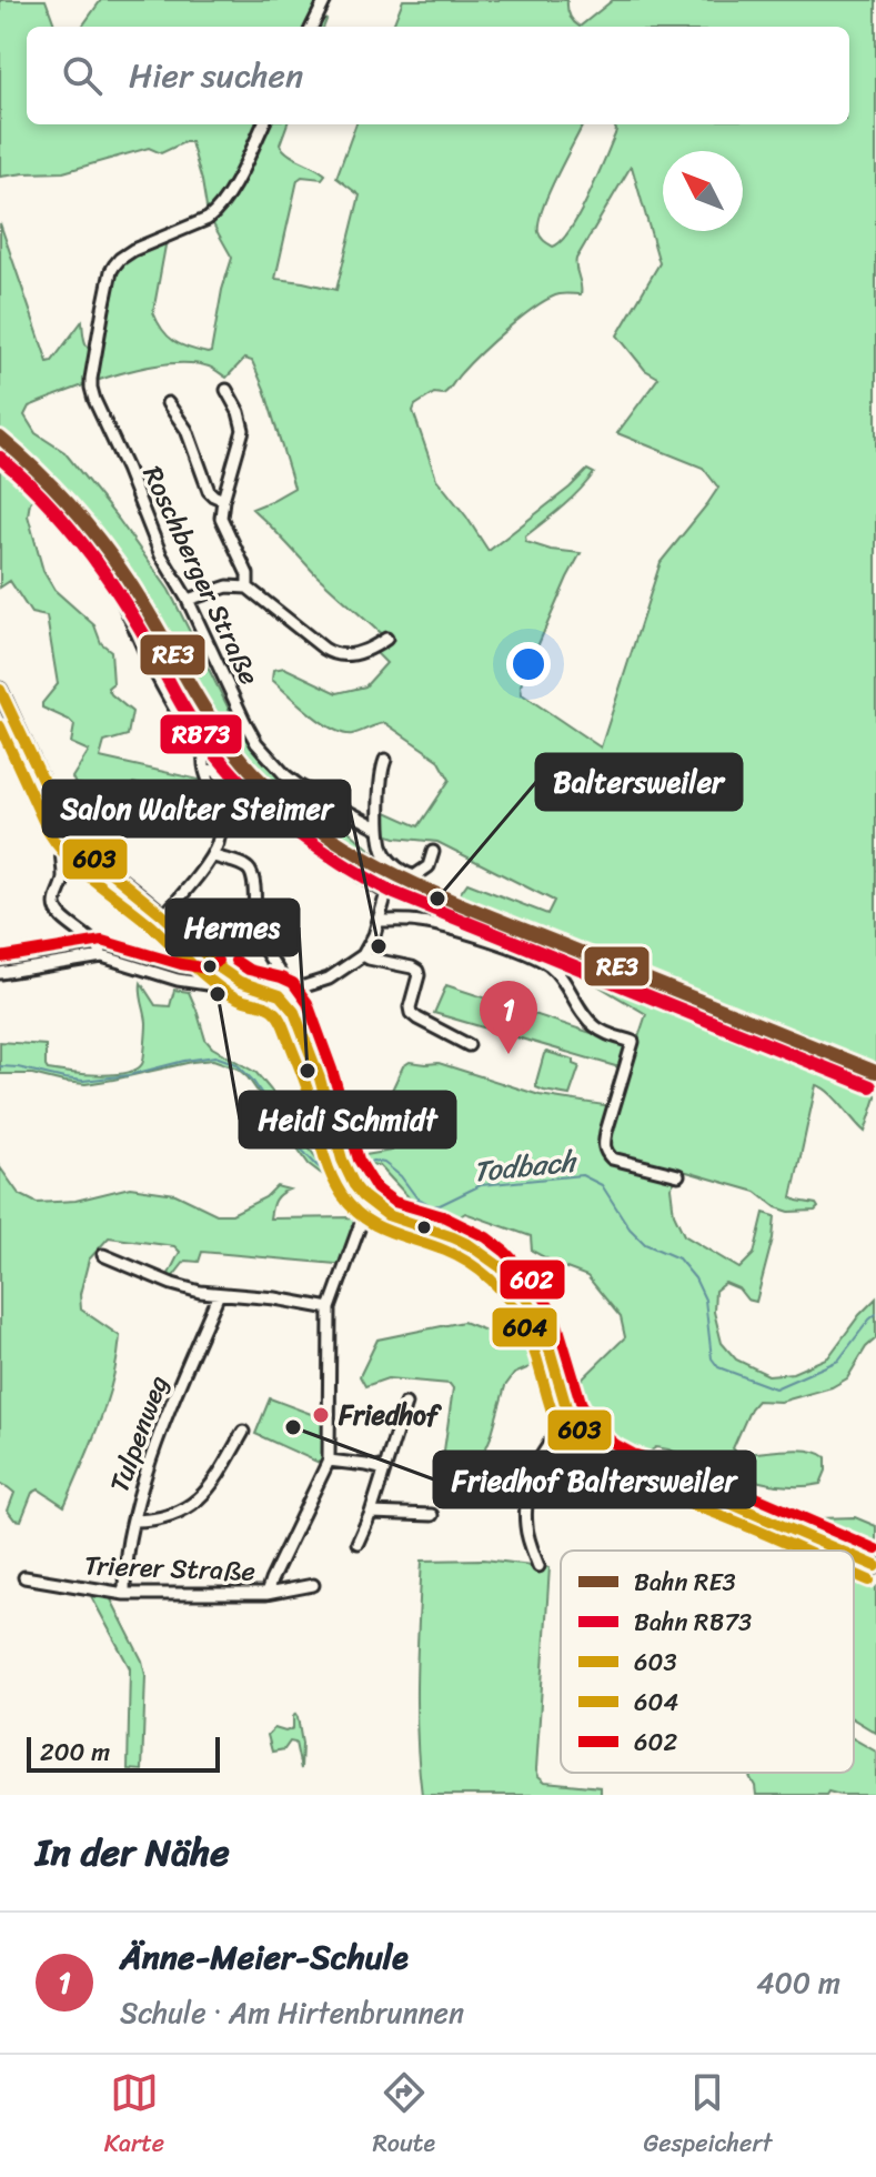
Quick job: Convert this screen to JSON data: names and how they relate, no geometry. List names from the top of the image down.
{
  "streets": {
    "street": ["Roschberger Straße", "Tulpenweg", "Trierer Straße"]
  },
  "crossings": [
    ["Tulpenweg", "Trierer Straße"]
  ],
  "water": ["Todbach"],
  "places": [
    "Baltersweiler",
    "Salon Walter Steimer",
    "Heidi Schmidt",
    "Hermes",
    "Friedhof",
    "Friedhof Baltersweiler"
  ],
  "lines": [
    "rail line RE3",
    "rail line RB73",
    "transit line 603",
    "transit line 604",
    "transit line 602"
  ],
  "legend": [
    "Bahn RE3",
    "Bahn RB73",
    "603",
    "604",
    "602"
  ],
  "scale_bar": "200 m",
  "north": "top left",
  "page": {
    "search": "Hier suchen",
    "pins": "1",
    "scale": "200 m",
    "heading": "In der Nähe",
    "list": [
      {
        "mark": "1",
        "name": "Änne-Meier-Schule",
        "note": "Schule · Am Hirtenbrunnen",
        "value": "400 m"
      }
    ],
    "nav": ["Karte", "Route", "Gespeichert"]
  }
}
